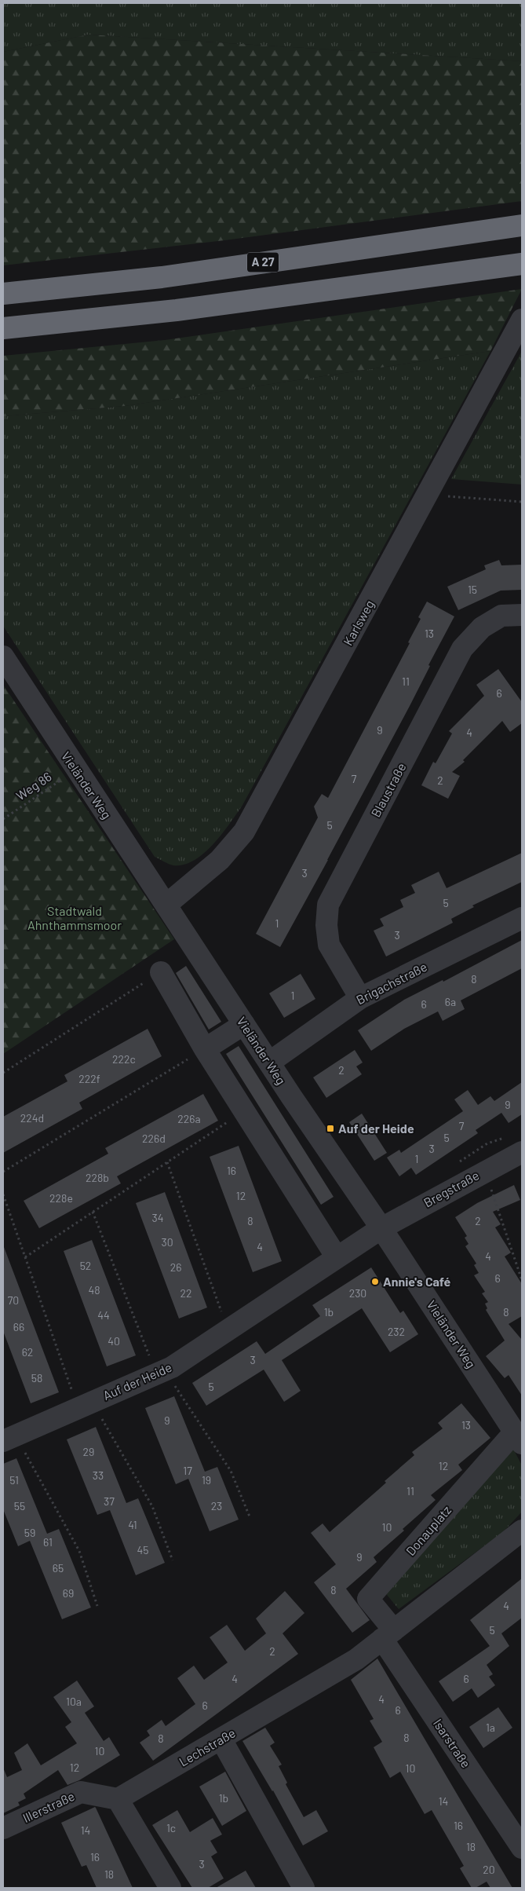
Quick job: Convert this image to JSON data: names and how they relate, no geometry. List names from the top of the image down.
{
  "streets": {
    "highway": ["A 27"],
    "street": [
      "Karlsweg",
      "Vieländer Weg",
      "Blaustraße",
      "Brigachstraße",
      "Bregstraße",
      "Auf der Heide",
      "Donauplatz",
      "Isarstraße",
      "Lechstraße",
      "Illerstraße"
    ],
    "path": ["Weg 86"]
  },
  "crossings": [
    ["Karlsweg", "Vieländer Weg"],
    ["Vieländer Weg", "Weg 86"],
    ["Vieländer Weg", "Brigachstraße"],
    ["Vieländer Weg", "Bregstraße"],
    ["Vieländer Weg", "Auf der Heide"],
    ["Vieländer Weg", "Donauplatz"],
    ["Blaustraße", "Brigachstraße"],
    ["Bregstraße", "Auf der Heide"],
    ["Donauplatz", "Isarstraße"],
    ["Donauplatz", "Lechstraße"],
    ["Isarstraße", "Lechstraße"],
    ["Lechstraße", "Illerstraße"]
  ],
  "parks": ["Stadtwald Ahnthammsmoor"],
  "places": {
    "transit": ["Auf der Heide"],
    "other": ["Annie's Café"]
  },
  "house_numbers": [
    "15",
    "13",
    "11",
    "6",
    "9",
    "4",
    "7",
    "2",
    "5",
    "3",
    "5",
    "1",
    "3",
    "8",
    "1",
    "6a",
    "6",
    "222c",
    "2",
    "222f",
    "9",
    "224d",
    "226a",
    "7",
    "5",
    "226d",
    "3",
    "1",
    "16",
    "228b",
    "12",
    "228e",
    "34",
    "8",
    "2",
    "30",
    "4",
    "4",
    "52",
    "26",
    "6",
    "48",
    "22",
    "230",
    "70",
    "1b",
    "8",
    "44",
    "66",
    "232",
    "40",
    "62",
    "3",
    "58",
    "5",
    "9",
    "13",
    "29",
    "12",
    "17",
    "33",
    "51",
    "19",
    "11",
    "37",
    "55",
    "23",
    "41",
    "10",
    "59",
    "61",
    "45",
    "9",
    "65",
    "8",
    "69",
    "4",
    "5",
    "2",
    "4",
    "6",
    "4",
    "10a",
    "6",
    "6",
    "1a",
    "8",
    "8",
    "10",
    "12",
    "10",
    "1b",
    "14",
    "16",
    "1c",
    "14",
    "18",
    "16",
    "3",
    "20",
    "18"
  ]
}
